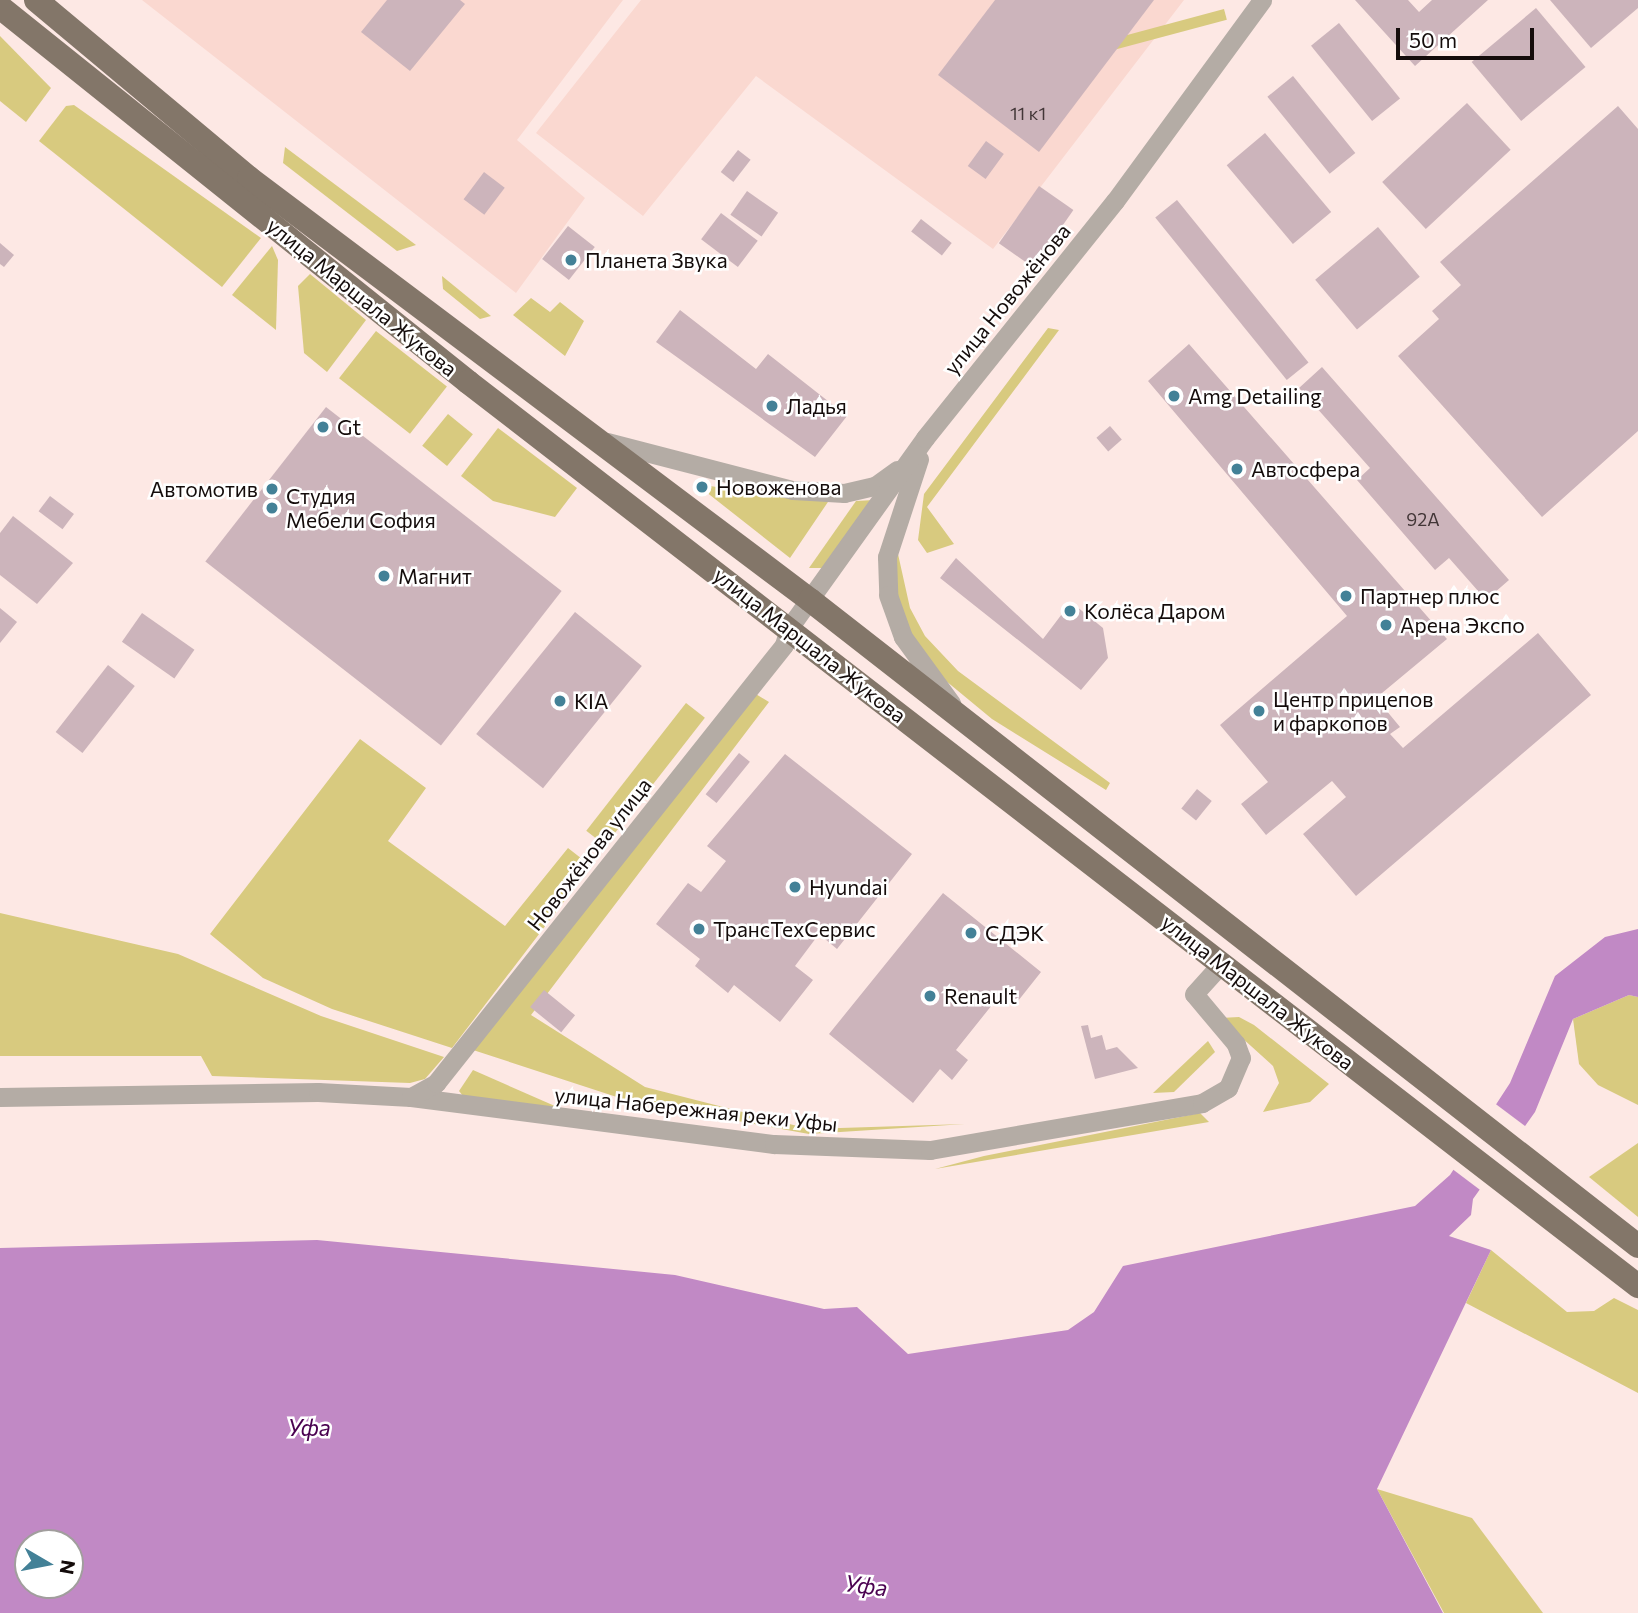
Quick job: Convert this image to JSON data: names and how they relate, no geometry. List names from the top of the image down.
{
  "streets": {
    "main road": ["улица Маршала Жукова"],
    "street": ["улица Новожёнова", "Новожёнова улица", "улица Набережная реки Уфы"]
  },
  "crossings": [
    ["улица Маршала Жукова", "улица Новожёнова"],
    ["улица Маршала Жукова", "Новожёнова улица"],
    ["улица Маршала Жукова", "улица Набережная реки Уфы"],
    ["улица Новожёнова", "Новожёнова улица"],
    ["Новожёнова улица", "улица Набережная реки Уфы"]
  ],
  "water": ["Уфа"],
  "places": [
    "Планета Звука",
    "Amg Detailing",
    "Ладья",
    "Gt",
    "Автосфера",
    "Новоженова",
    "Автомотив",
    "Студия Мебели София",
    "Магнит",
    "Партнер плюс",
    "Колёса Даром",
    "Арена Экспо",
    "KIA",
    "Центр прицепов и фаркопов",
    "Hyundai",
    "ТрансТехСервис",
    "СДЭК",
    "Renault"
  ],
  "house_numbers": ["11 к1", "92А"],
  "scale_bar": "50 m",
  "north": "right"
}
